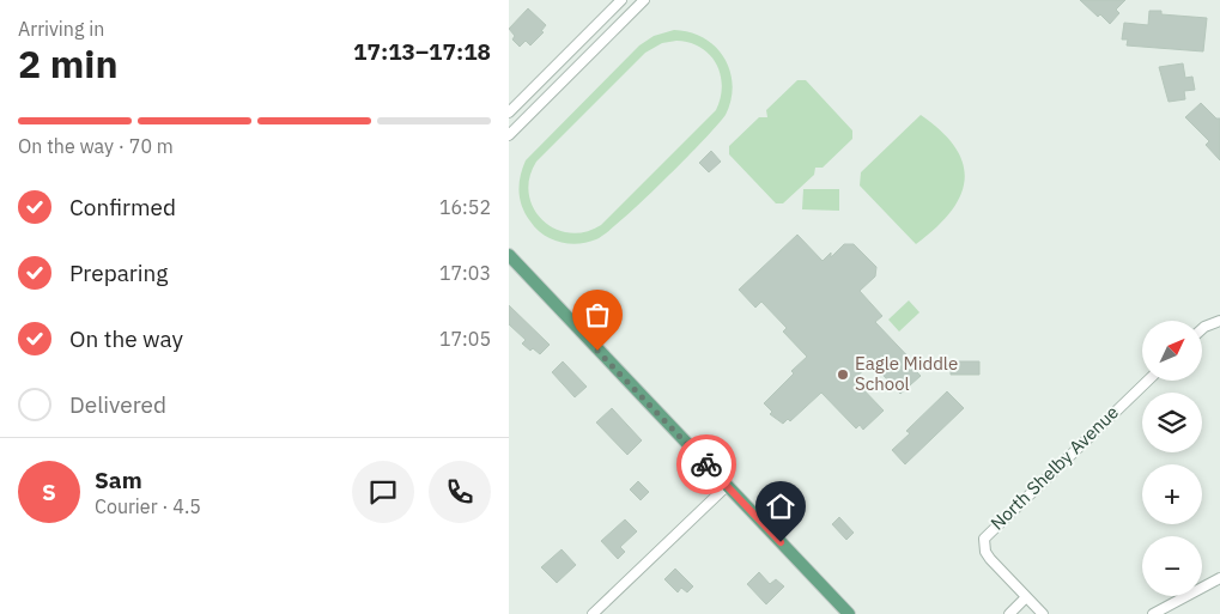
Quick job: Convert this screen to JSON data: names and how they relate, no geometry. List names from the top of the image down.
{
  "streets": {
    "street": ["North Shelby Avenue"]
  },
  "places": ["Eagle Middle School"],
  "north": "top right",
  "page": {
    "heading": ["2 min", "Arriving in", "17:13–17:18"],
    "panel": ["Sam", "Courier · 4.5"],
    "bar": "On the way · 70 m",
    "list": [
      ["Confirmed", "16:52"],
      ["Preparing", "17:03"],
      ["On the way", "17:05"],
      "Delivered"
    ],
    "map_buttons": ["+", "−"],
    "round": "S"
  }
}
